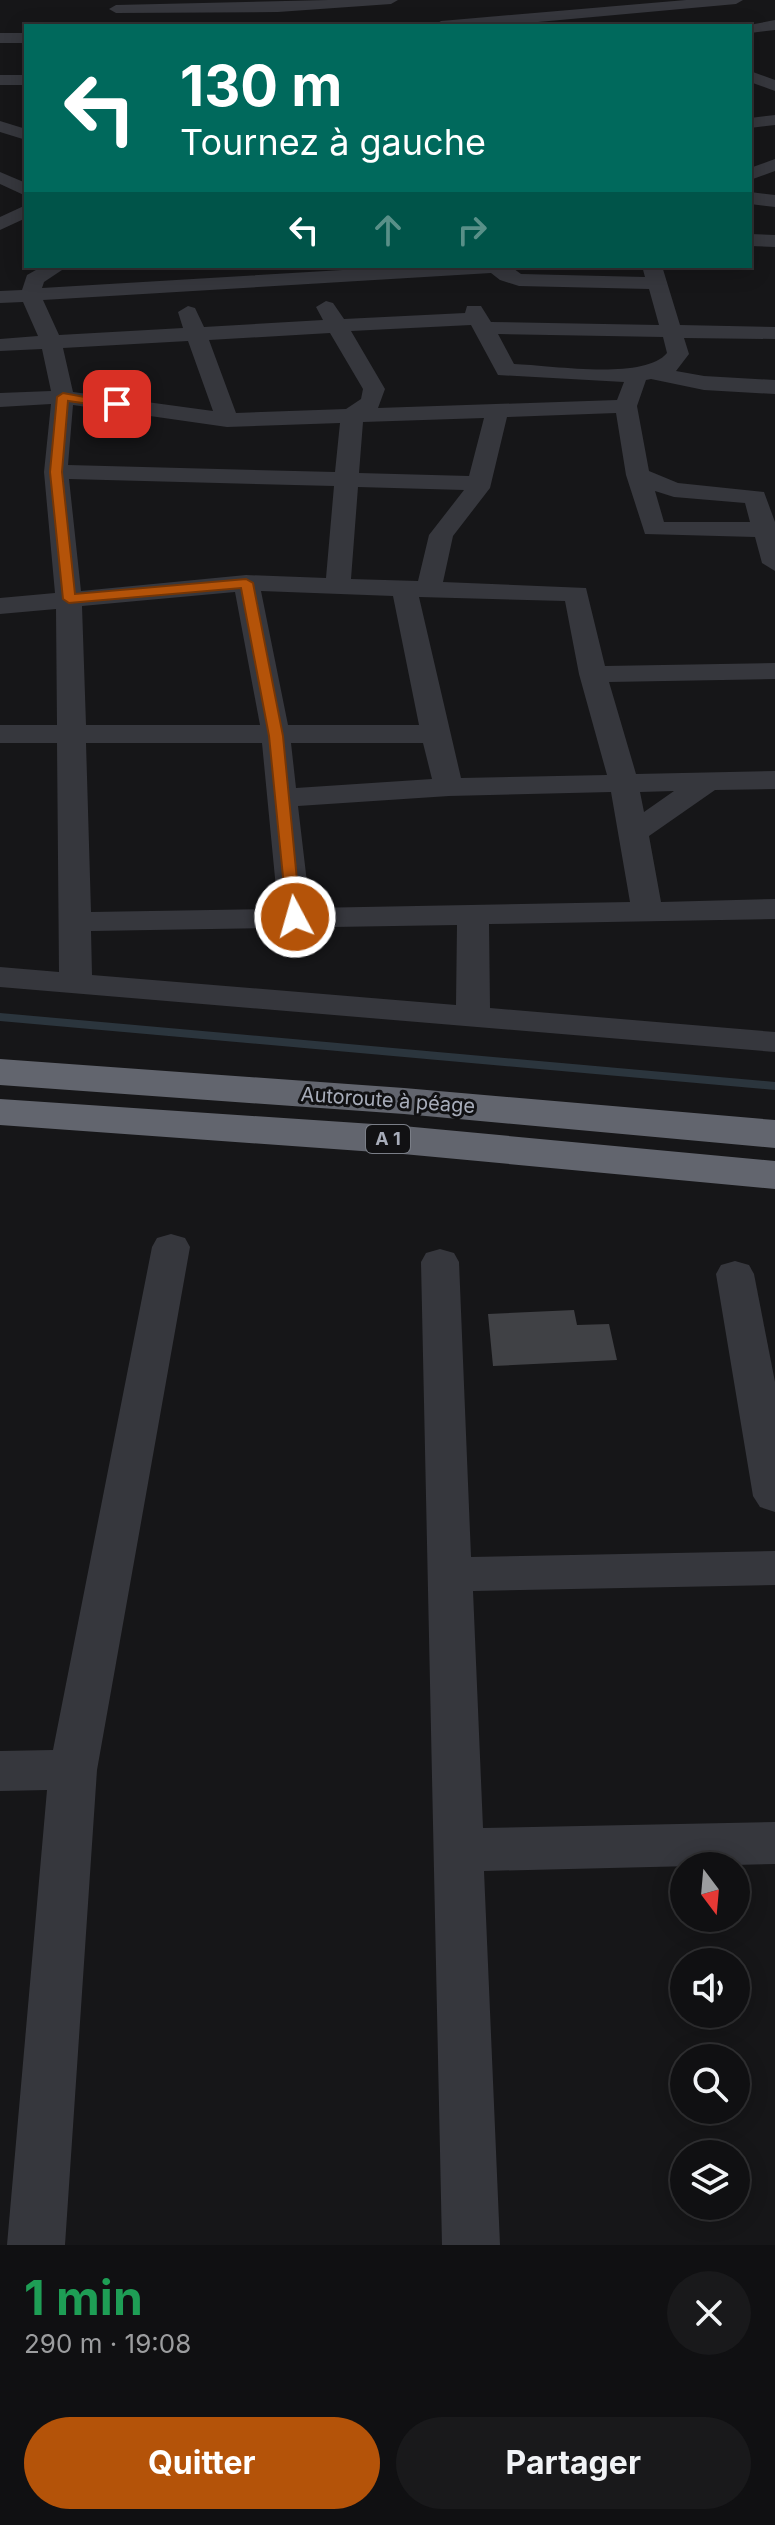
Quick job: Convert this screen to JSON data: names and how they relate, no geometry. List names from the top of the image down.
{
  "streets": {
    "highway": ["Autoroute à péage", "A 1"]
  },
  "north": "bottom",
  "page": {
    "turn": ["130 m", "Tournez à gauche"],
    "heading": ["1 min", "290 m · 19:08"],
    "buttons": ["Quitter", "Partager"]
  }
}
